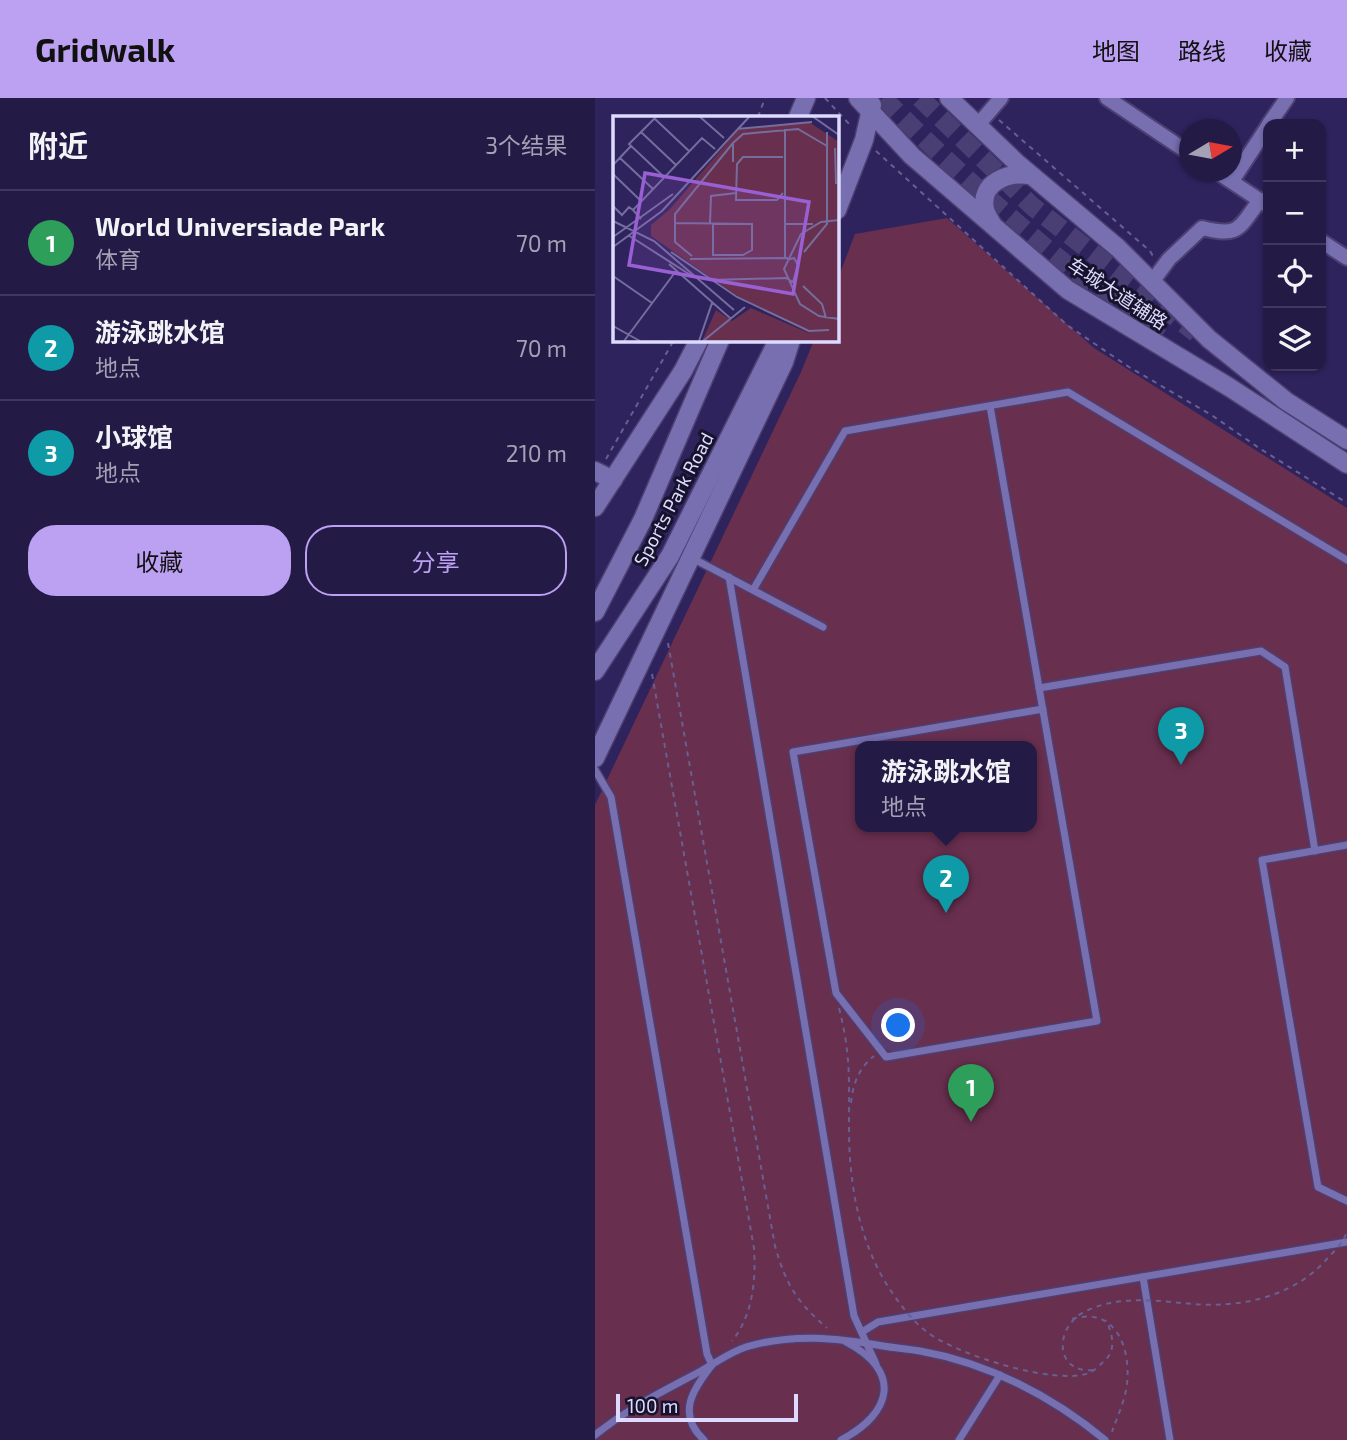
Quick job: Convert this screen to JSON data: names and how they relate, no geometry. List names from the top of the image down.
{
  "streets": {
    "main road": ["车城大道辅路", "Sports Park Road"]
  },
  "scale_bar": "100 m",
  "north": "right",
  "page": {
    "header": "Gridwalk",
    "nav": ["地图", "路线", "收藏"],
    "heading": ["附近", "3个结果"],
    "map_buttons": ["+", "−"],
    "list": [
      {
        "mark": "1",
        "name": "World Universiade Park",
        "note": "体育",
        "value": "70 m"
      },
      {
        "mark": "2",
        "name": "游泳跳水馆",
        "note": "地点",
        "value": "70 m"
      },
      {
        "mark": "3",
        "name": "小球馆",
        "note": "地点",
        "value": "210 m"
      }
    ],
    "buttons": ["收藏", "分享"],
    "pins": ["3", "2", "1"],
    "popup": ["游泳跳水馆", "地点"],
    "scale": "100 m"
  }
}
